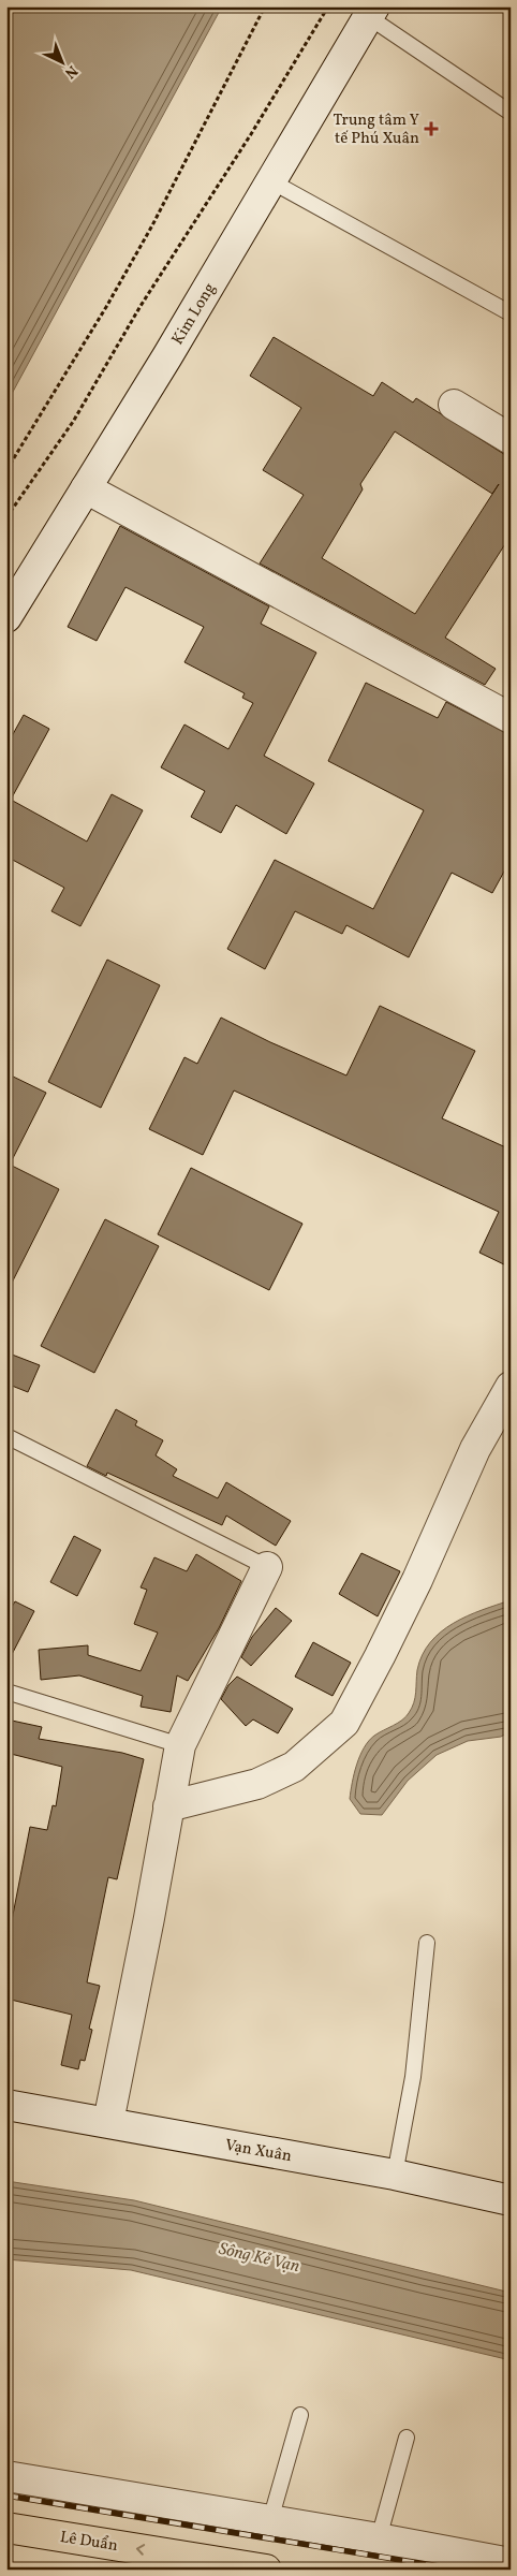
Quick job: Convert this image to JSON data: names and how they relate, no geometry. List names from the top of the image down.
{
  "streets": {
    "main road": ["Lê Duẩn"],
    "street": ["Kim Long", "Vạn Xuân"]
  },
  "one_way": ["Lê Duẩn"],
  "water": ["Sông Kẻ Vạn"],
  "places": {
    "health": ["Trung tâm Y tế Phú Xuân"]
  },
  "north": "bottom right"
}
